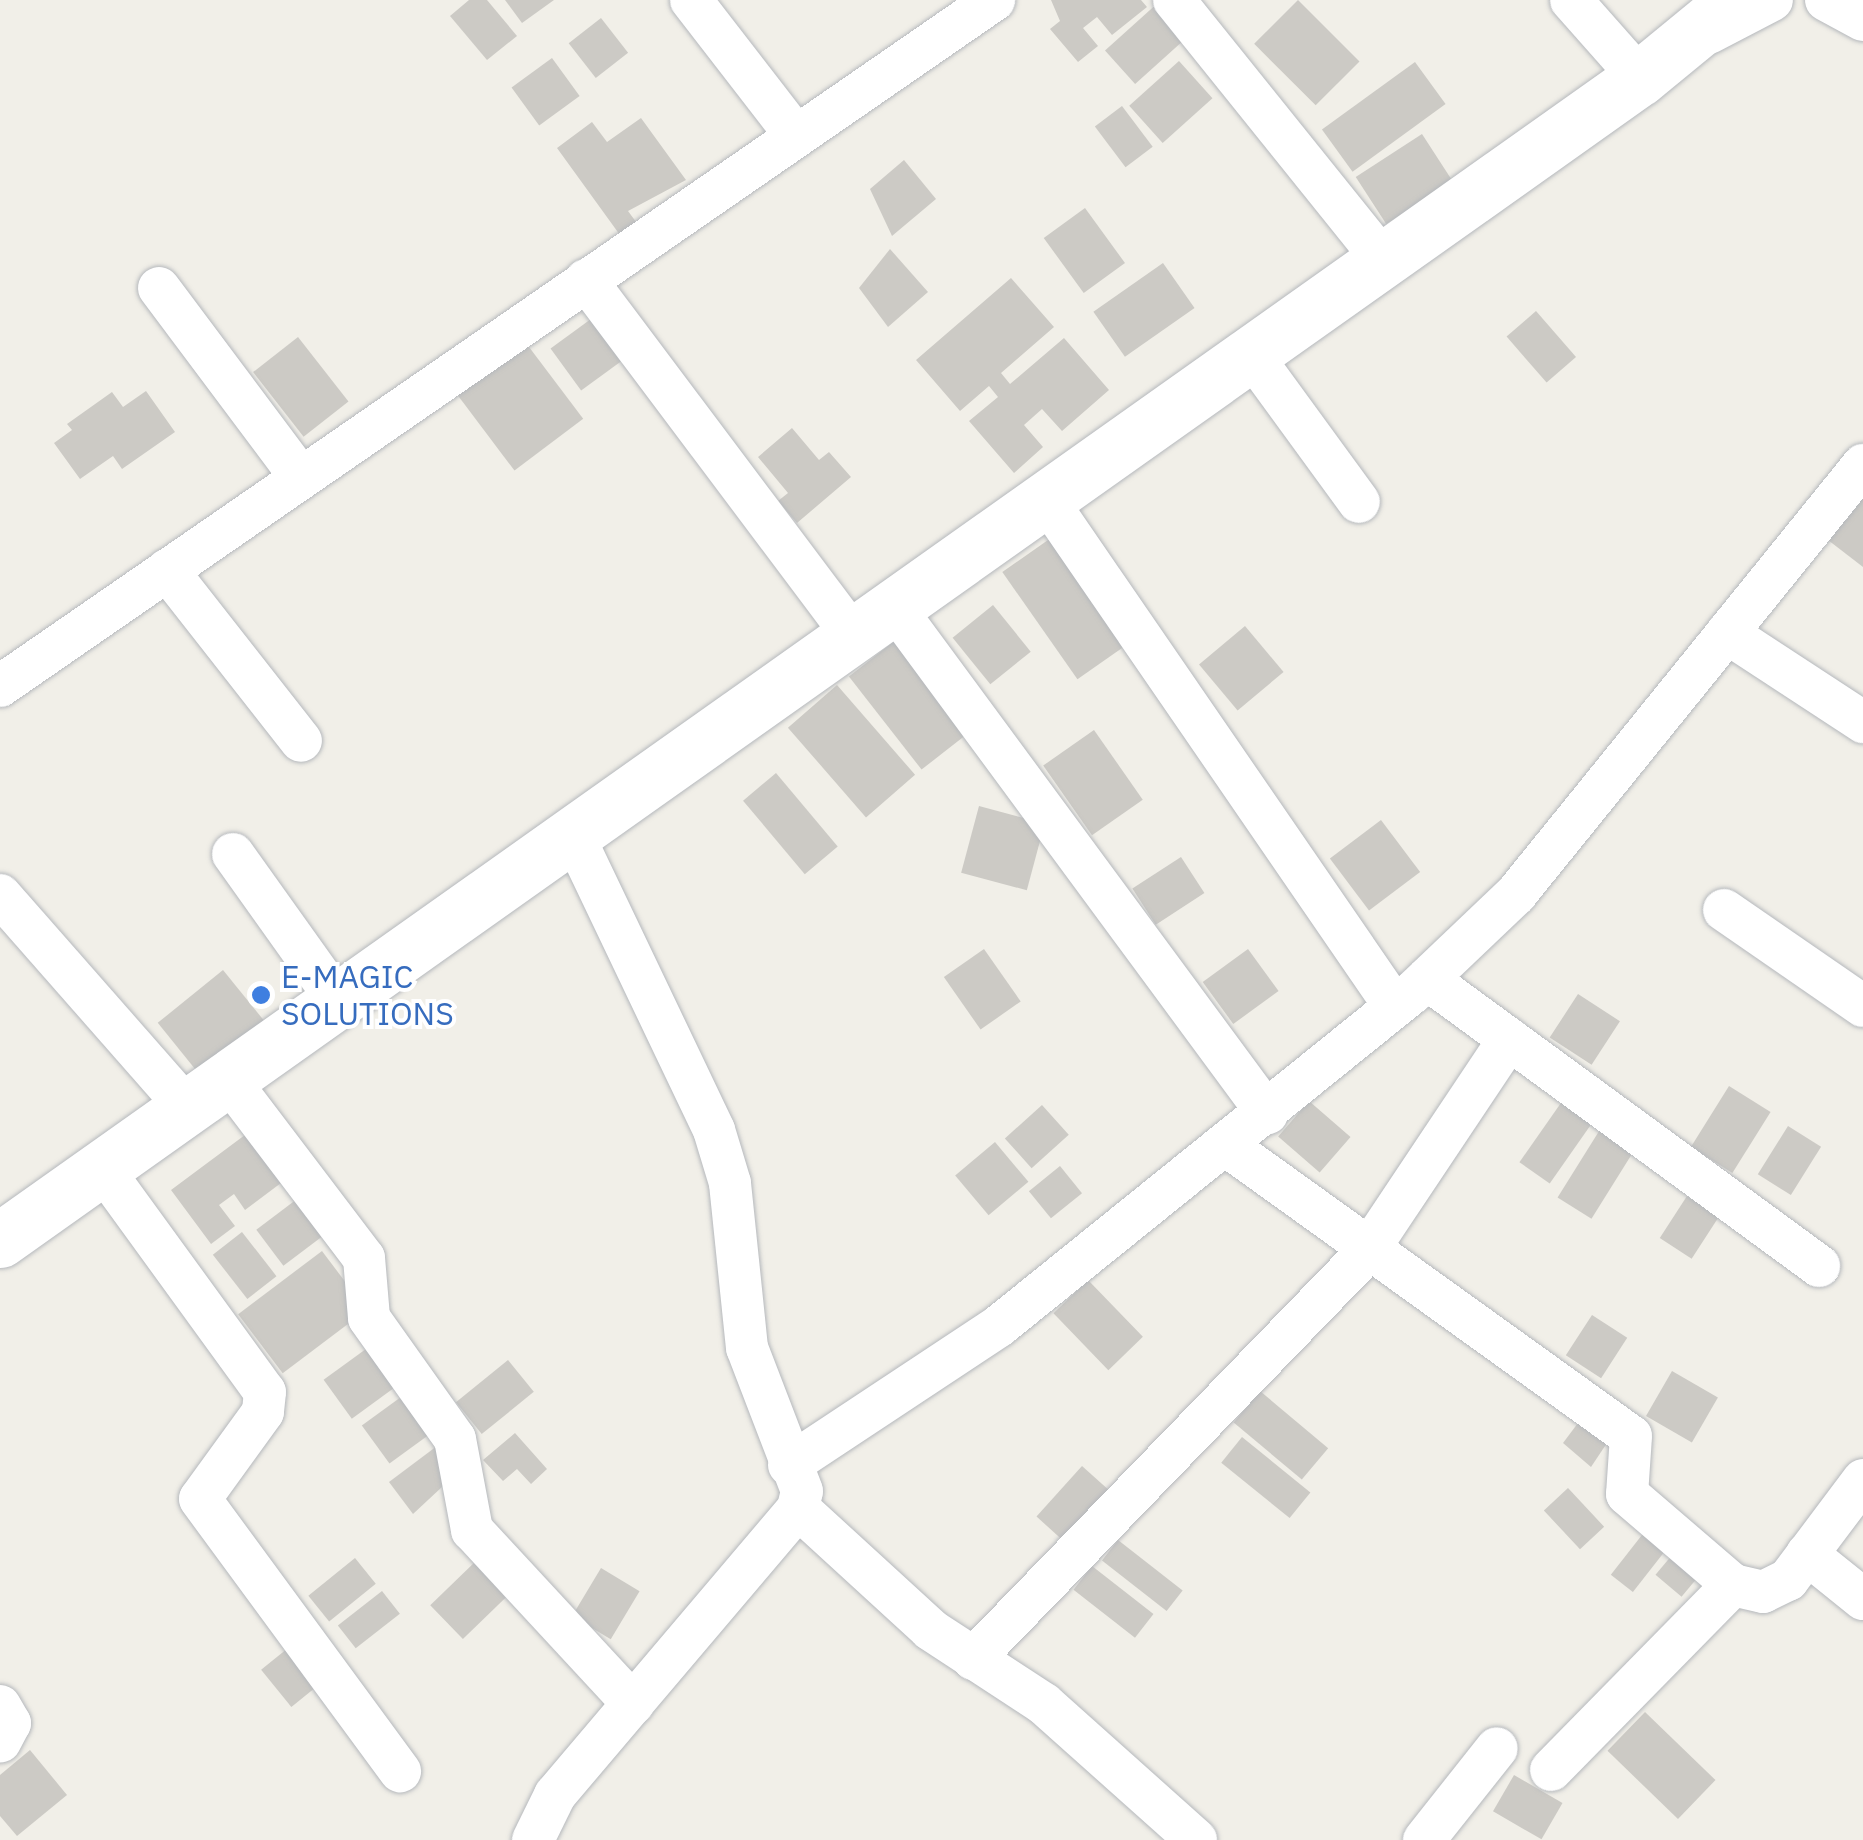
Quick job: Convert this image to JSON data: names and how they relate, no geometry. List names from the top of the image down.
{
  "places": ["E-MAGIC SOLUTIONS"]
}
